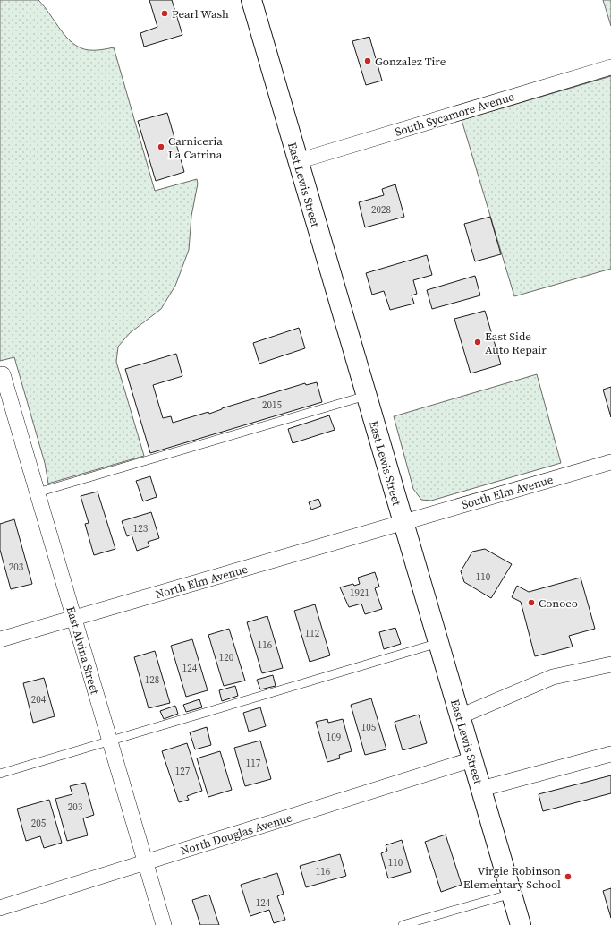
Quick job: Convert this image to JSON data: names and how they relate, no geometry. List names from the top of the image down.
{
  "streets": {
    "main road": ["East Lewis Street"],
    "street": [
      "South Sycamore Avenue",
      "South Elm Avenue",
      "North Elm Avenue",
      "East Alvina Street",
      "North Douglas Avenue"
    ]
  },
  "crossings": [
    ["South Sycamore Avenue", "East Lewis Street"],
    ["East Lewis Street", "South Elm Avenue"],
    ["East Lewis Street", "North Elm Avenue"],
    ["East Lewis Street", "North Douglas Avenue"],
    ["South Elm Avenue", "North Elm Avenue"],
    ["North Elm Avenue", "East Alvina Street"],
    ["East Alvina Street", "North Douglas Avenue"]
  ],
  "places": [
    "Pearl Wash",
    "Gonzalez Tire",
    "Carniceria La Catrina",
    "East Side Auto Repair",
    "Conoco",
    "Virgie Robinson Elementary School"
  ],
  "house_numbers": [
    "2028",
    "2015",
    "123",
    "203",
    "110",
    "1921",
    "112",
    "116",
    "120",
    "124",
    "128",
    "204",
    "105",
    "109",
    "117",
    "127",
    "203",
    "205",
    "110",
    "116",
    "124"
  ]
}
